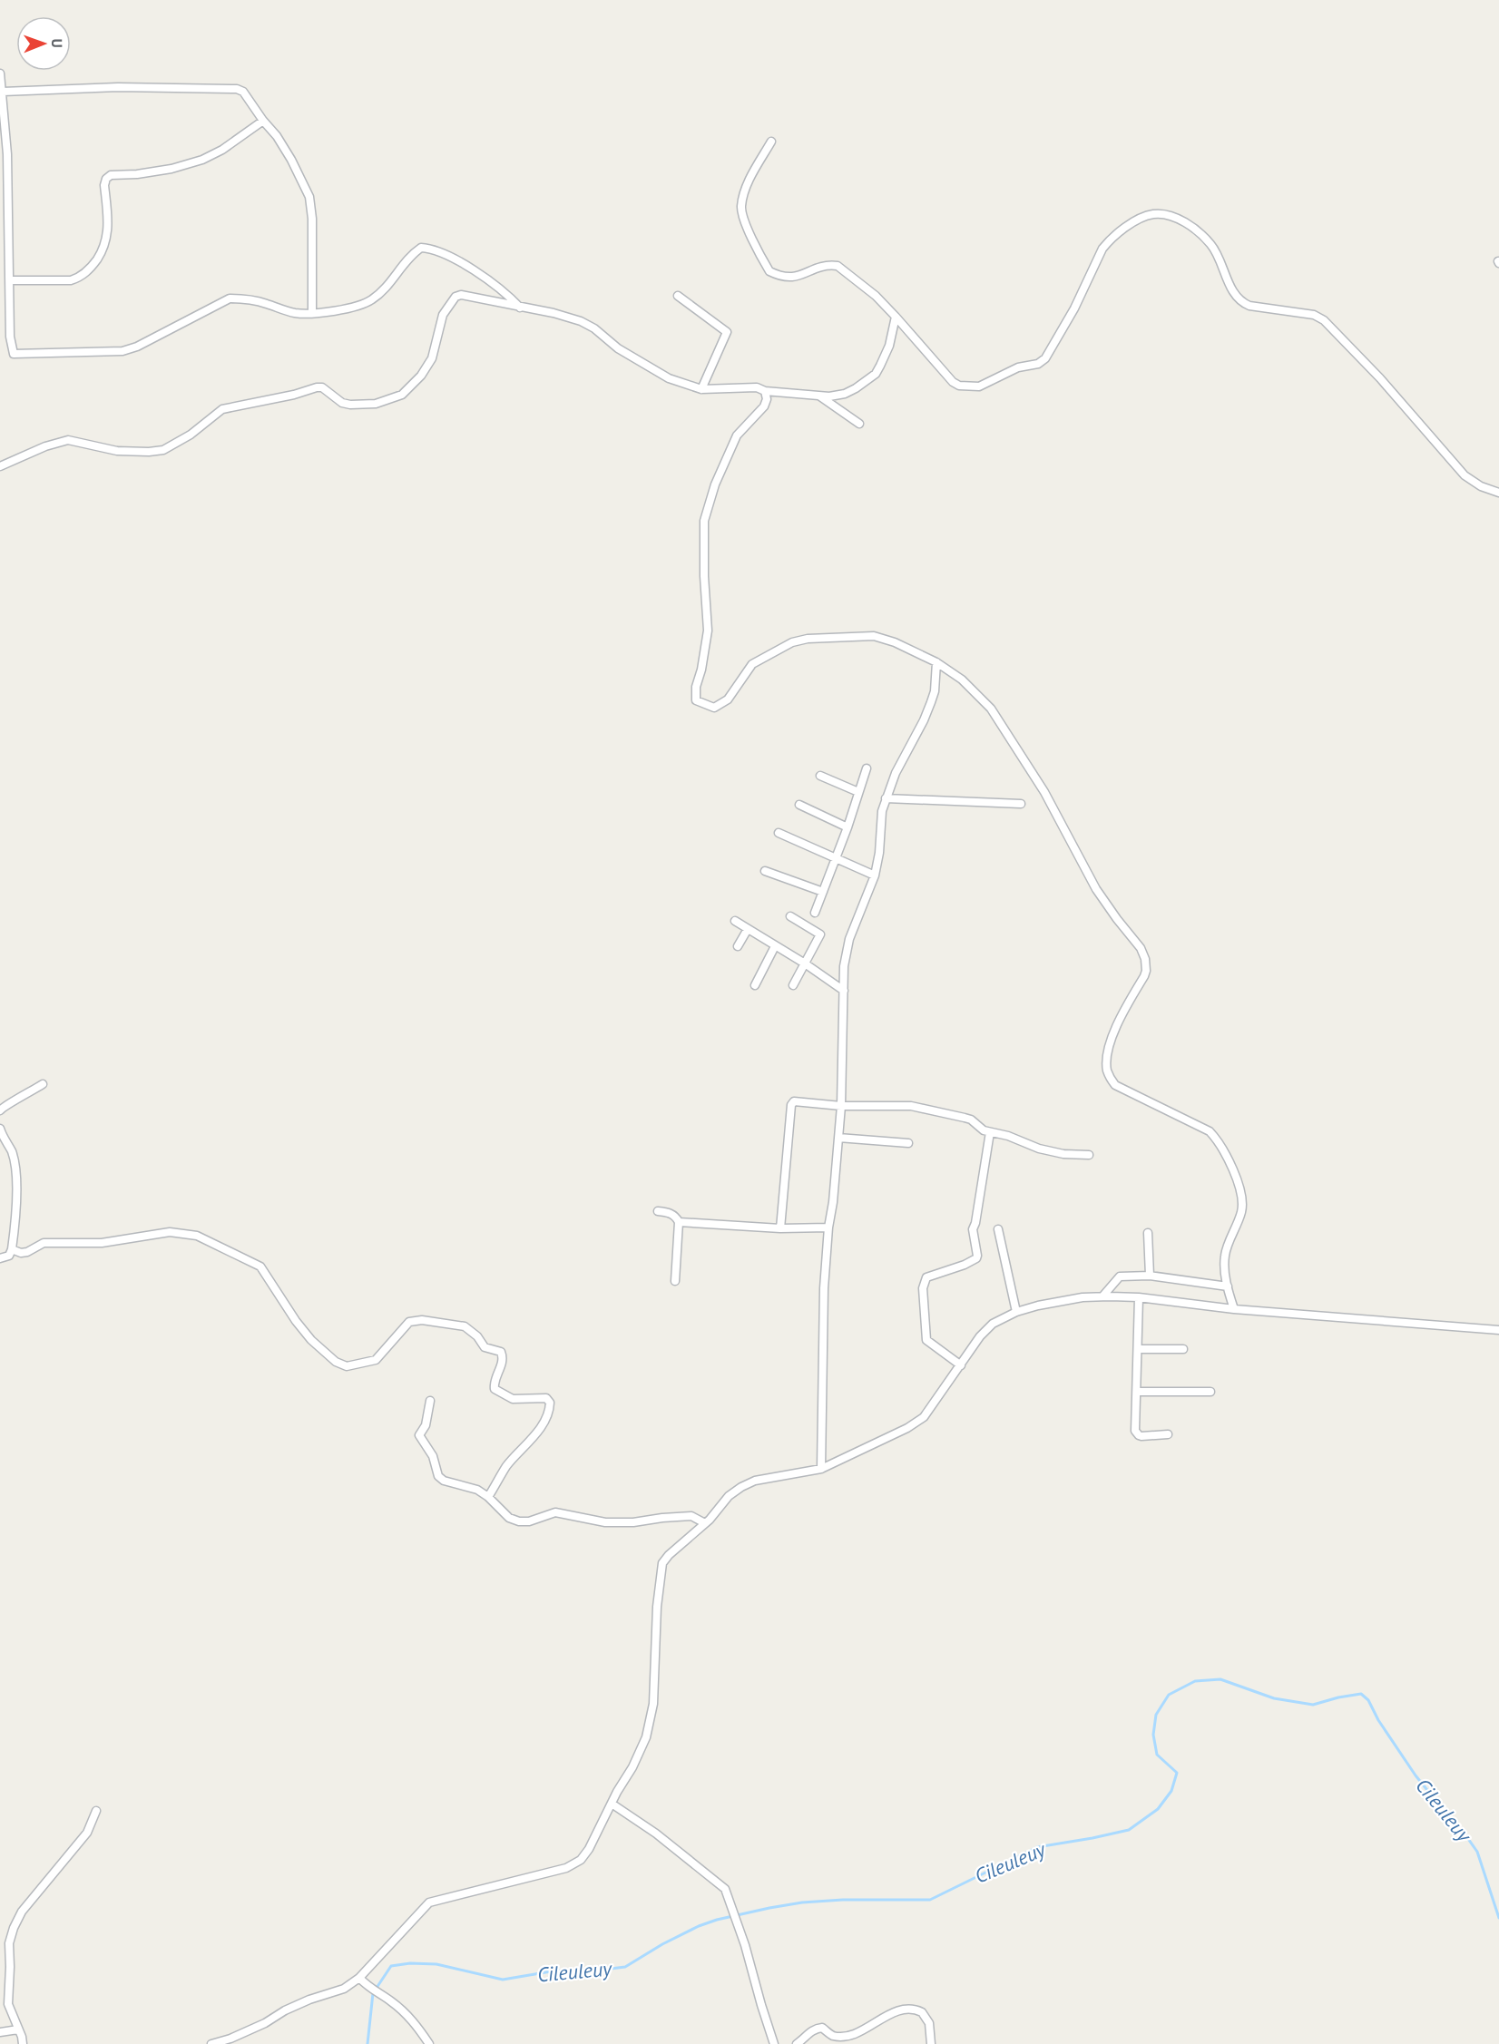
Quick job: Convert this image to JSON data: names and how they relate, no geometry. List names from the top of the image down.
{
  "water": ["Cileuleuy"],
  "north": "right"
}
